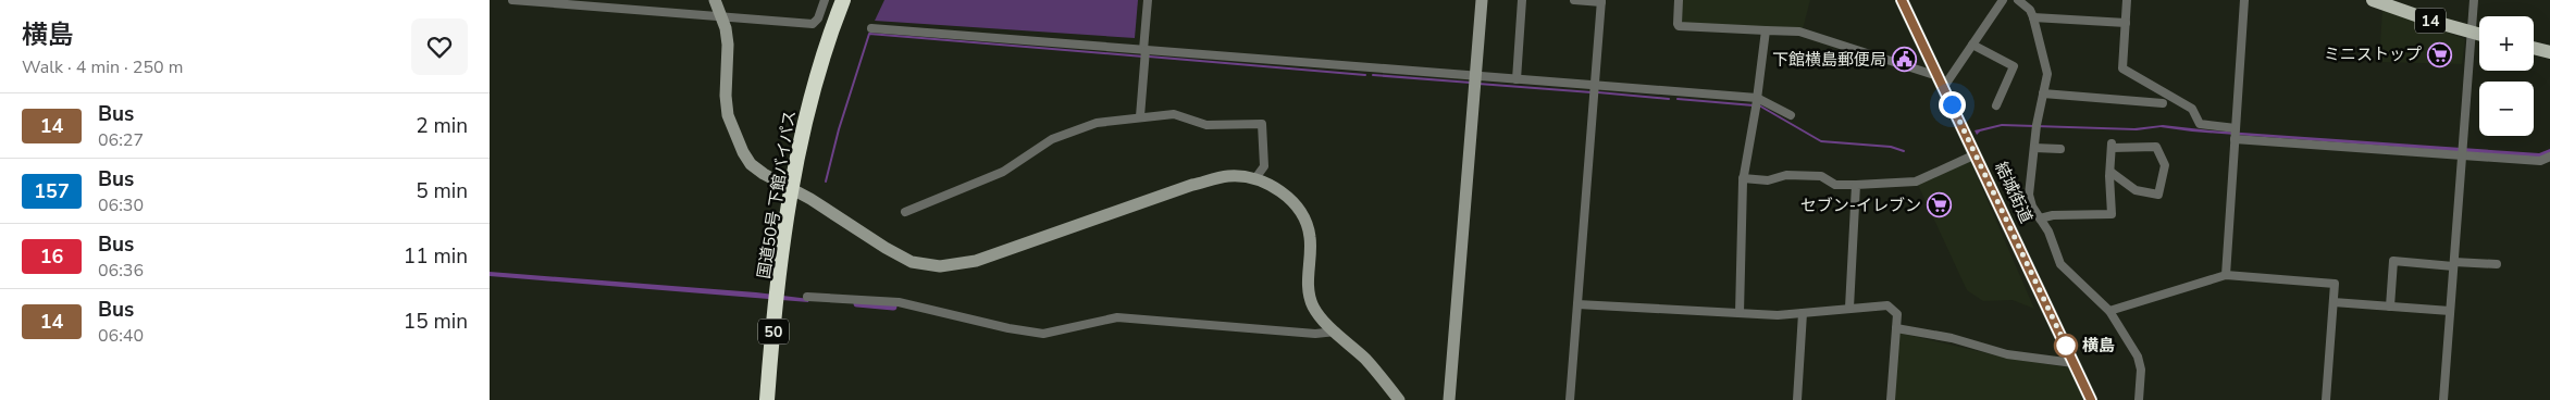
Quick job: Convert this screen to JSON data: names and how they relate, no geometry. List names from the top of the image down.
{
  "streets": {
    "highway": ["国道50号 下館バイパス", "50"],
    "main road": ["14", "結城街道"]
  },
  "places": {
    "supermarket": ["ミニストップ", "セブン-イレブン"],
    "public building": ["下館横島郵便局"],
    "other": ["横島"]
  },
  "lines": ["bus line 14"],
  "page": {
    "heading": ["横島", "Walk · 4 min · 250 m"],
    "map_buttons": ["+", "−"],
    "list": [
      {
        "mark": "14",
        "name": "Bus",
        "note": "06:27",
        "value": "2 min"
      },
      {
        "mark": "157",
        "name": "Bus",
        "note": "06:30",
        "value": "5 min"
      },
      {
        "mark": "16",
        "name": "Bus",
        "note": "06:36",
        "value": "11 min"
      },
      {
        "mark": "14",
        "name": "Bus",
        "note": "06:40",
        "value": "15 min"
      }
    ]
  }
}
